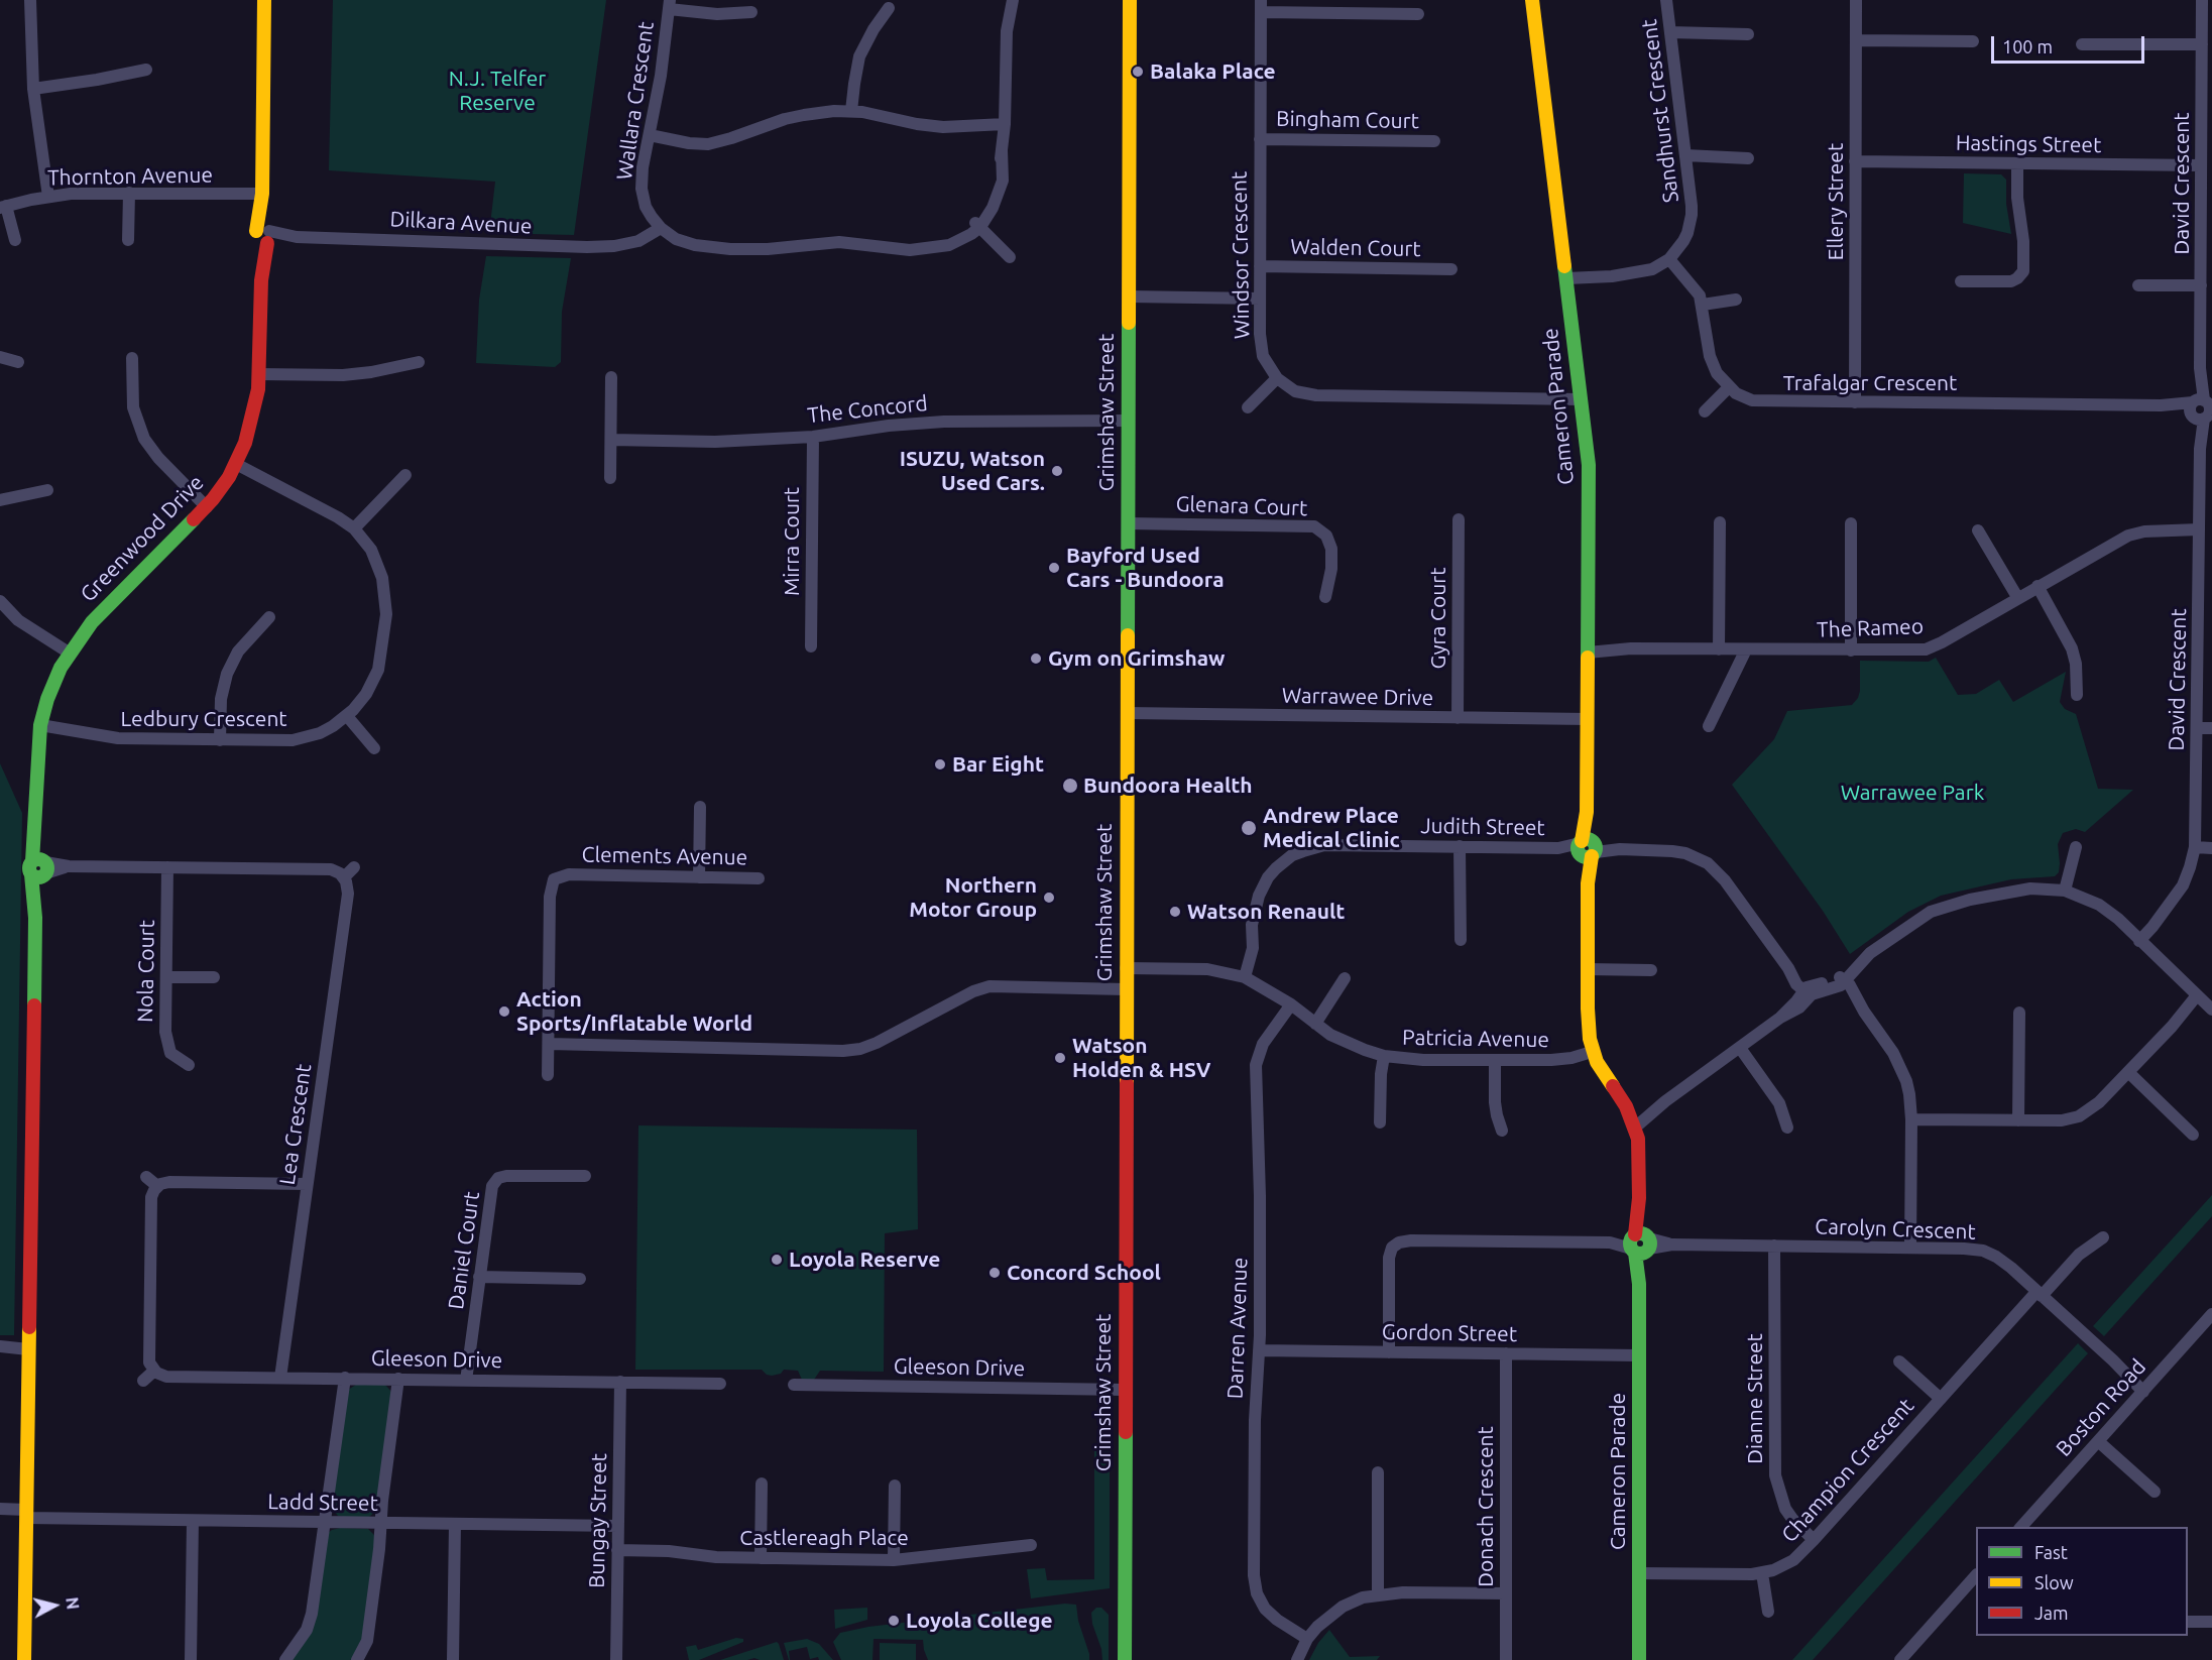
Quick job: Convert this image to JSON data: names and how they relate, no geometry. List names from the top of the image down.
{
  "streets": {
    "street": [
      "Wallara Crescent",
      "Sandhurst Crescent",
      "Bingham Court",
      "Hastings Street",
      "Thornton Avenue",
      "David Crescent",
      "Ellery Street",
      "Dilkara Avenue",
      "Walden Court",
      "Windsor Crescent",
      "Trafalgar Crescent",
      "Cameron Parade",
      "The Concord",
      "Grimshaw Street",
      "Glenara Court",
      "Greenwood Drive",
      "Mirra Court",
      "Gyra Court",
      "The Rameo",
      "Warrawee Drive",
      "Ledbury Crescent",
      "Judith Street",
      "Clements Avenue",
      "Nola Court",
      "Patricia Avenue",
      "Lea Crescent",
      "Carolyn Crescent",
      "Daniel Court",
      "Darren Avenue",
      "Gordon Street",
      "Gleeson Drive",
      "Dianne Street",
      "Boston Road",
      "Champion Crescent",
      "Ladd Street",
      "Donach Crescent",
      "Bungay Street",
      "Castlereagh Place"
    ]
  },
  "crossings": [
    ["Wallara Crescent", "Dilkara Avenue"],
    ["Sandhurst Crescent", "Trafalgar Crescent"],
    ["Bingham Court", "Windsor Crescent"],
    ["Hastings Street", "David Crescent"],
    ["Hastings Street", "Ellery Street"],
    ["Thornton Avenue", "Greenwood Drive"],
    ["David Crescent", "Trafalgar Crescent"],
    ["David Crescent", "The Rameo"],
    ["Ellery Street", "Trafalgar Crescent"],
    ["Dilkara Avenue", "Greenwood Drive"],
    ["Walden Court", "Windsor Crescent"],
    ["Cameron Parade", "The Rameo"],
    ["Cameron Parade", "Warrawee Drive"],
    ["Cameron Parade", "Judith Street"],
    ["Cameron Parade", "Patricia Avenue"],
    ["Cameron Parade", "Carolyn Crescent"],
    ["Cameron Parade", "Gordon Street"],
    ["Cameron Parade", "Champion Crescent"],
    ["The Concord", "Grimshaw Street"],
    ["The Concord", "Mirra Court"],
    ["Grimshaw Street", "Glenara Court"],
    ["Grimshaw Street", "Warrawee Drive"],
    ["Grimshaw Street", "Patricia Avenue"],
    ["Grimshaw Street", "Gleeson Drive"],
    ["Greenwood Drive", "Ledbury Crescent"],
    ["Greenwood Drive", "Ladd Street"],
    ["Gyra Court", "Warrawee Drive"],
    ["Judith Street", "Patricia Avenue"],
    ["Patricia Avenue", "Darren Avenue"],
    ["Lea Crescent", "Gleeson Drive"],
    ["Carolyn Crescent", "Gordon Street"],
    ["Carolyn Crescent", "Dianne Street"],
    ["Carolyn Crescent", "Boston Road"],
    ["Carolyn Crescent", "Champion Crescent"],
    ["Daniel Court", "Gleeson Drive"],
    ["Darren Avenue", "Gordon Street"],
    ["Gordon Street", "Donach Crescent"],
    ["Gleeson Drive", "Bungay Street"],
    ["Dianne Street", "Champion Crescent"],
    ["Ladd Street", "Bungay Street"],
    ["Bungay Street", "Castlereagh Place"]
  ],
  "parks": ["N.J. Telfer Reserve", "Warrawee Park"],
  "places": [
    "Balaka Place",
    "ISUZU, Watson Used Cars.",
    "Bayford Used Cars - Bundoora",
    "Gym on Grimshaw",
    "Bar Eight",
    "Bundoora Health",
    "Andrew Place Medical Clinic",
    "Northern Motor Group",
    "Watson Renault",
    "Action Sports/Inflatable World",
    "Watson Holden & HSV",
    "Loyola Reserve",
    "Concord School",
    "Loyola College"
  ],
  "legend": ["Fast", "Slow", "Jam"],
  "scale_bar": "100 m",
  "north": "right"
}
